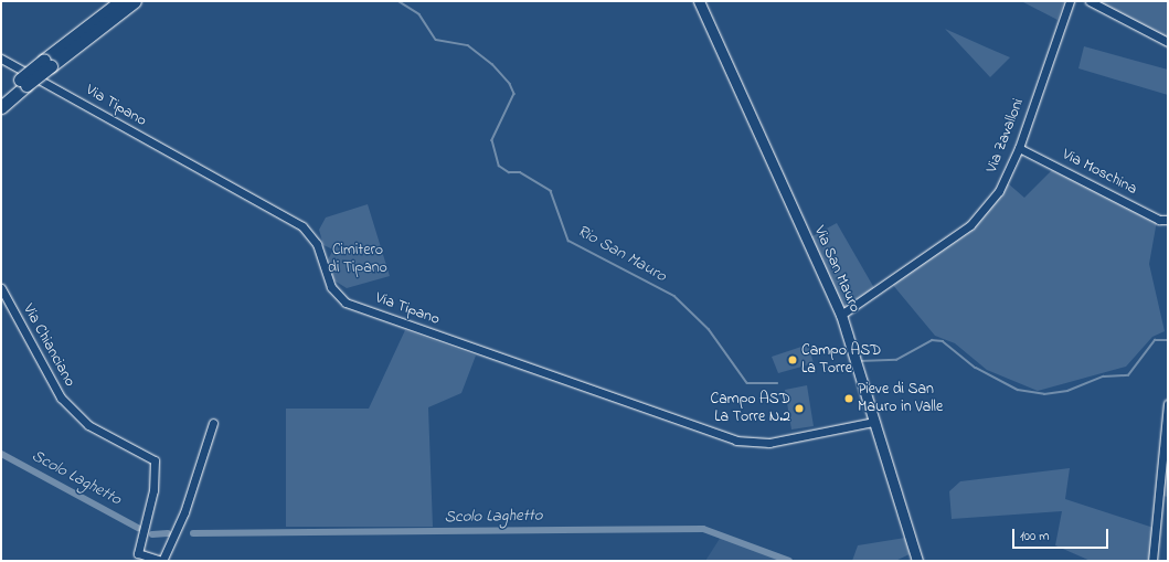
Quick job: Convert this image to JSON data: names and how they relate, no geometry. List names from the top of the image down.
{
  "streets": {
    "main road": ["Via San Mauro"],
    "street": [
      "Via Tipano",
      "Via Zavalloni",
      "Via Moschina",
      "Via Chianciano"
    ]
  },
  "crossings": [
    ["Via Tipano", "Via San Mauro"],
    ["Via Zavalloni", "Via Moschina"],
    ["Via Zavalloni", "Via San Mauro"]
  ],
  "water": ["Rio San Mauro", "Scolo Laghetto"],
  "parks": ["Cimitero di Tipano"],
  "places": ["Campo ASD La Torre", "Pieve di San Mauro in Valle", "Campo ASD La Torre N.2"],
  "scale_bar": "100 m"
}
